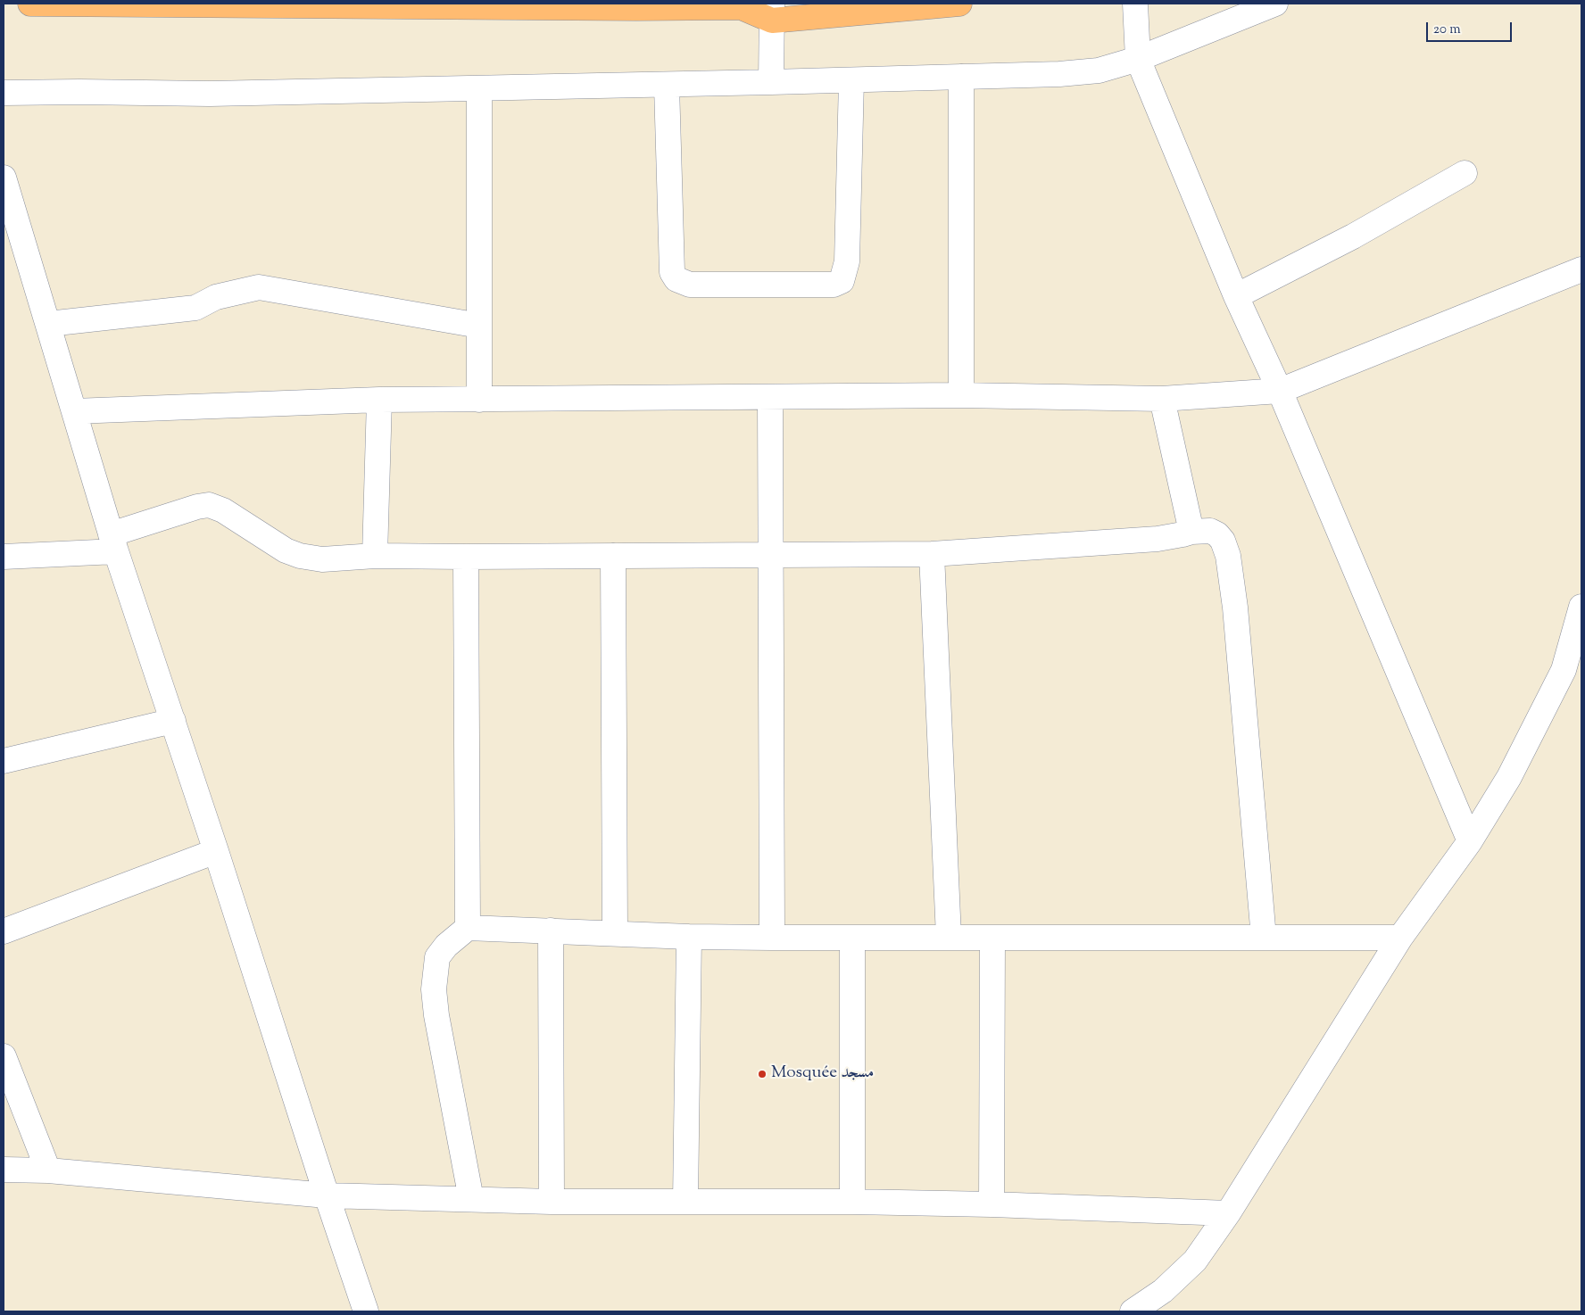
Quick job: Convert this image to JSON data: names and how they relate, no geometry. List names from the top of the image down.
{
  "places": ["Mosquée مسجد"],
  "scale_bar": "20 m"
}
